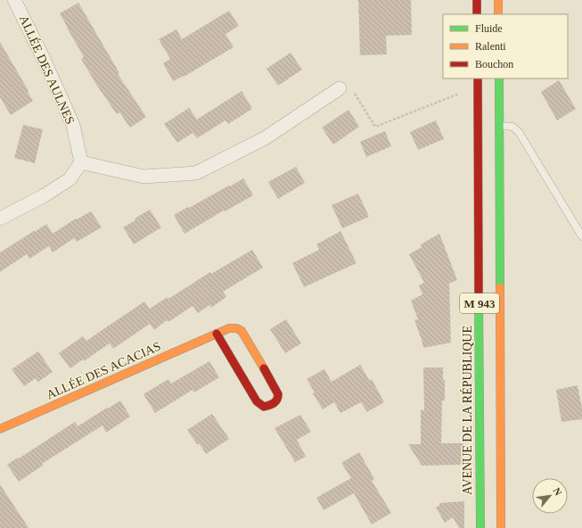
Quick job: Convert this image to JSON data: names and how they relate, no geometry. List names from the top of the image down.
{
  "streets": {
    "main road": ["M 943", "ALLÉE DES ACACIAS", "AVENUE DE LA RÉPUBLIQUE"],
    "street": ["ALLÉE DES AULNES"]
  },
  "legend": ["Fluide", "Ralenti", "Bouchon"],
  "north": "top right"
}
